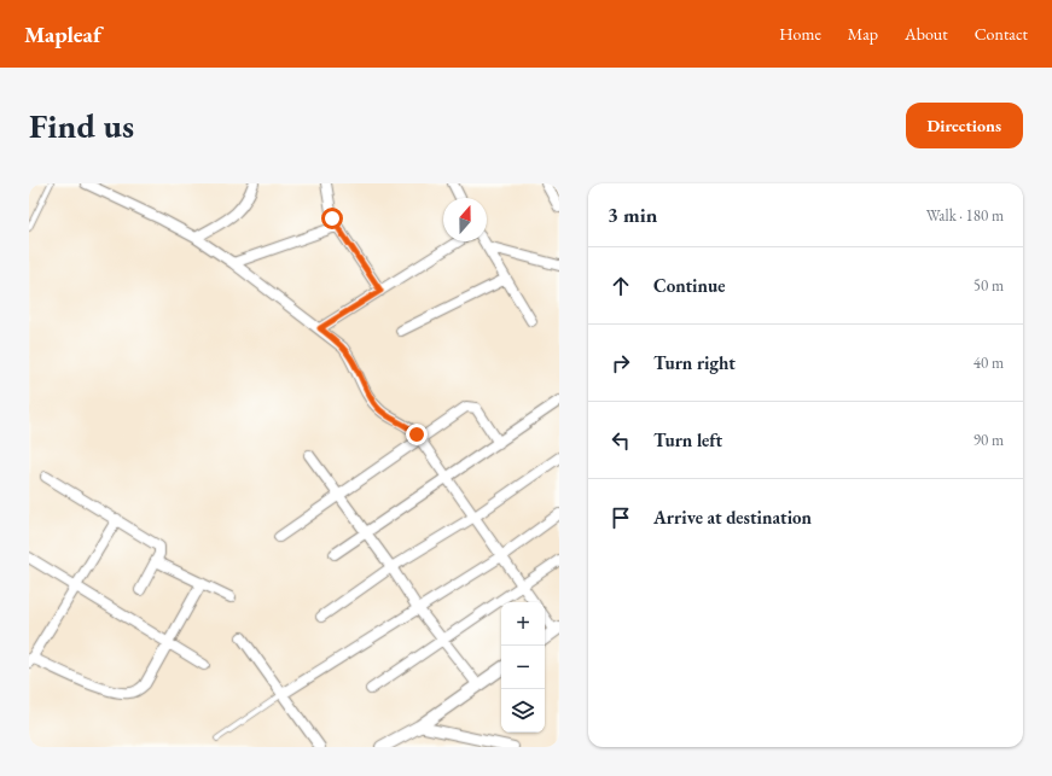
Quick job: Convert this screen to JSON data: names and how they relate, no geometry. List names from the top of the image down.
{
  "north": "top",
  "page": {
    "header": "Mapleaf",
    "nav": [
      "Home",
      "Map",
      "About",
      "Contact"
    ],
    "buttons": "Directions",
    "title": "Find us",
    "heading": ["3 min", "Walk · 180 m"],
    "list": [
      ["Continue", "50 m"],
      ["Turn right", "40 m"],
      ["Turn left", "90 m"],
      "Arrive at destination"
    ],
    "map_buttons": ["+", "−"]
  }
}
